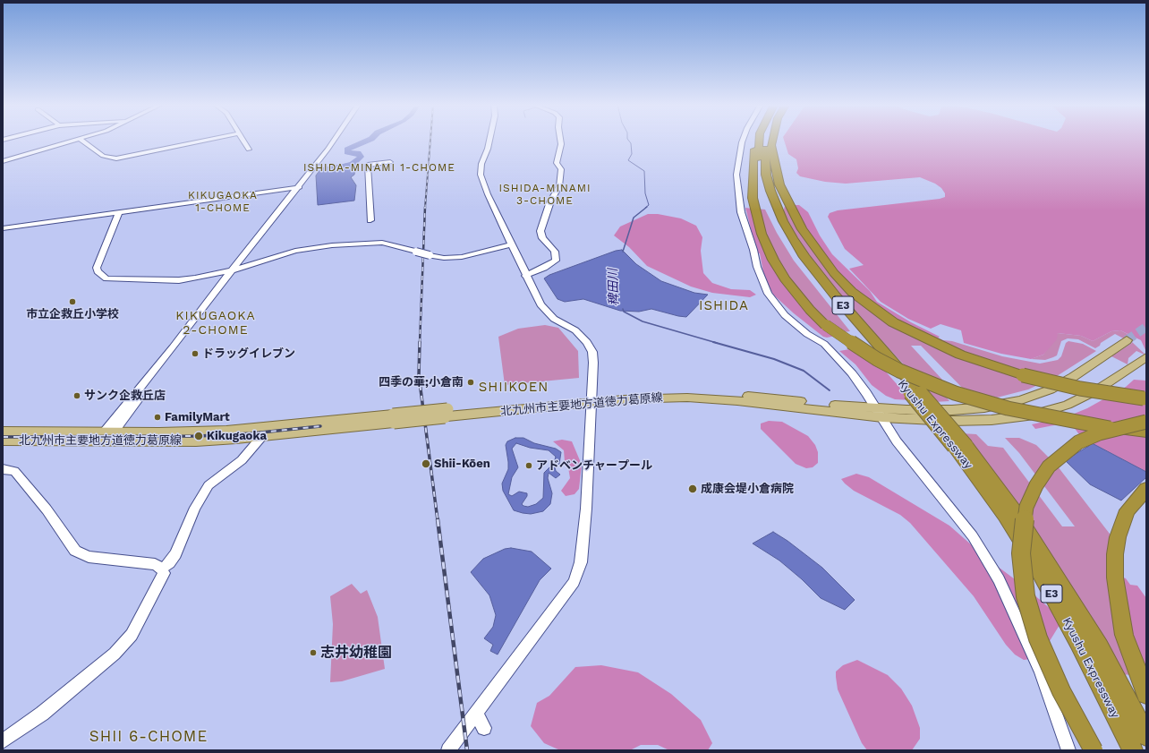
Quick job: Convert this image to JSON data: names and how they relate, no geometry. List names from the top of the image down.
{
  "streets": {
    "highway": ["E3", "Kyushu Expressway"],
    "main road": ["北九州市主要地方道徳力葛原線"]
  },
  "districts": [
    "ISHIDA-MINAMI 1-CHOME",
    "ISHIDA-MINAMI 3-CHOME",
    "KIKUGAOKA 1-CHOME",
    "ISHIDA",
    "KIKUGAOKA 2-CHOME",
    "SHIIKOEN",
    "SHII 6-CHOME"
  ],
  "water": ["稗田川"],
  "places": [
    "市立企救丘小学校",
    "ドラッグイレブン",
    "四季の華;小倉南",
    "サンク企救丘店",
    "FamilyMart",
    "Kikugaoka",
    "Shii-Kōen",
    "アドベンチャープール",
    "成康会堤小倉病院",
    "志井幼稚園"
  ]
}
